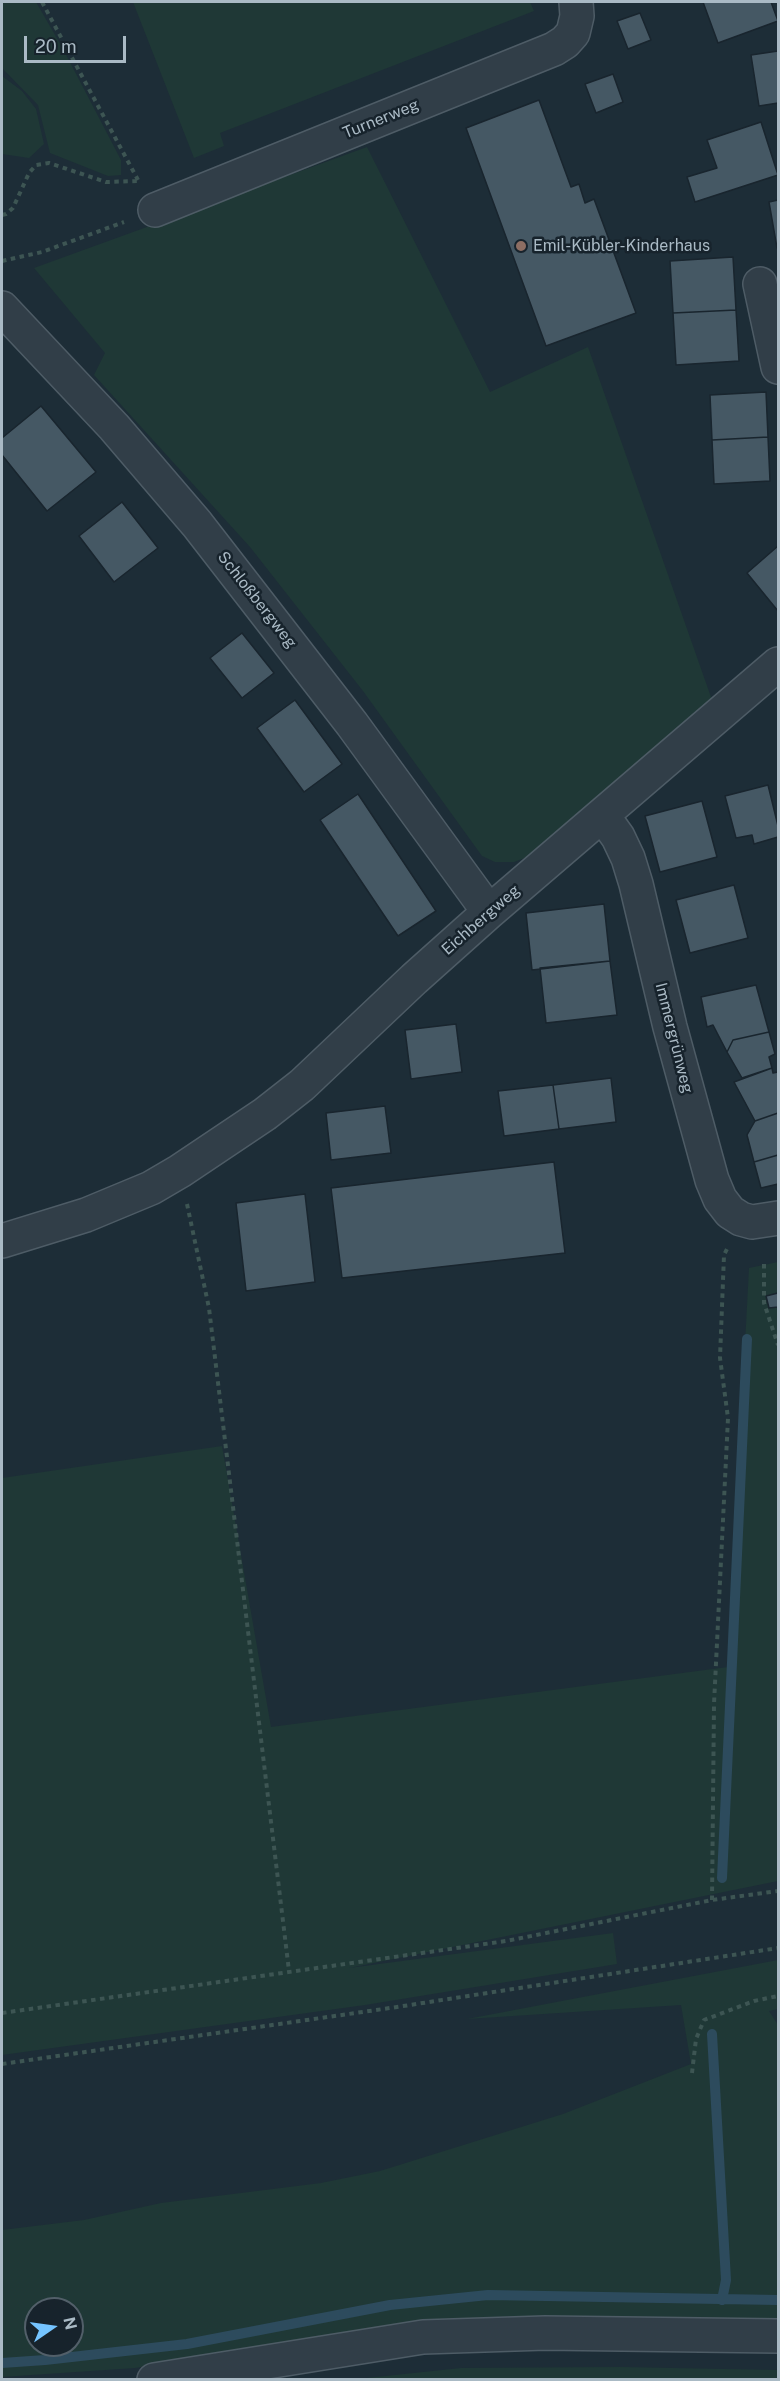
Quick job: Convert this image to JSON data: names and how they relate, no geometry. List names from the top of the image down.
{
  "streets": {
    "street": [
      "Turnerweg",
      "Schloßbergweg",
      "Eichbergweg",
      "Immergrünweg"
    ]
  },
  "crossings": [
    ["Schloßbergweg", "Eichbergweg"],
    ["Eichbergweg", "Immergrünweg"]
  ],
  "places": ["Emil-Kübler-Kinderhaus"],
  "scale_bar": "20 m",
  "north": "right"
}
